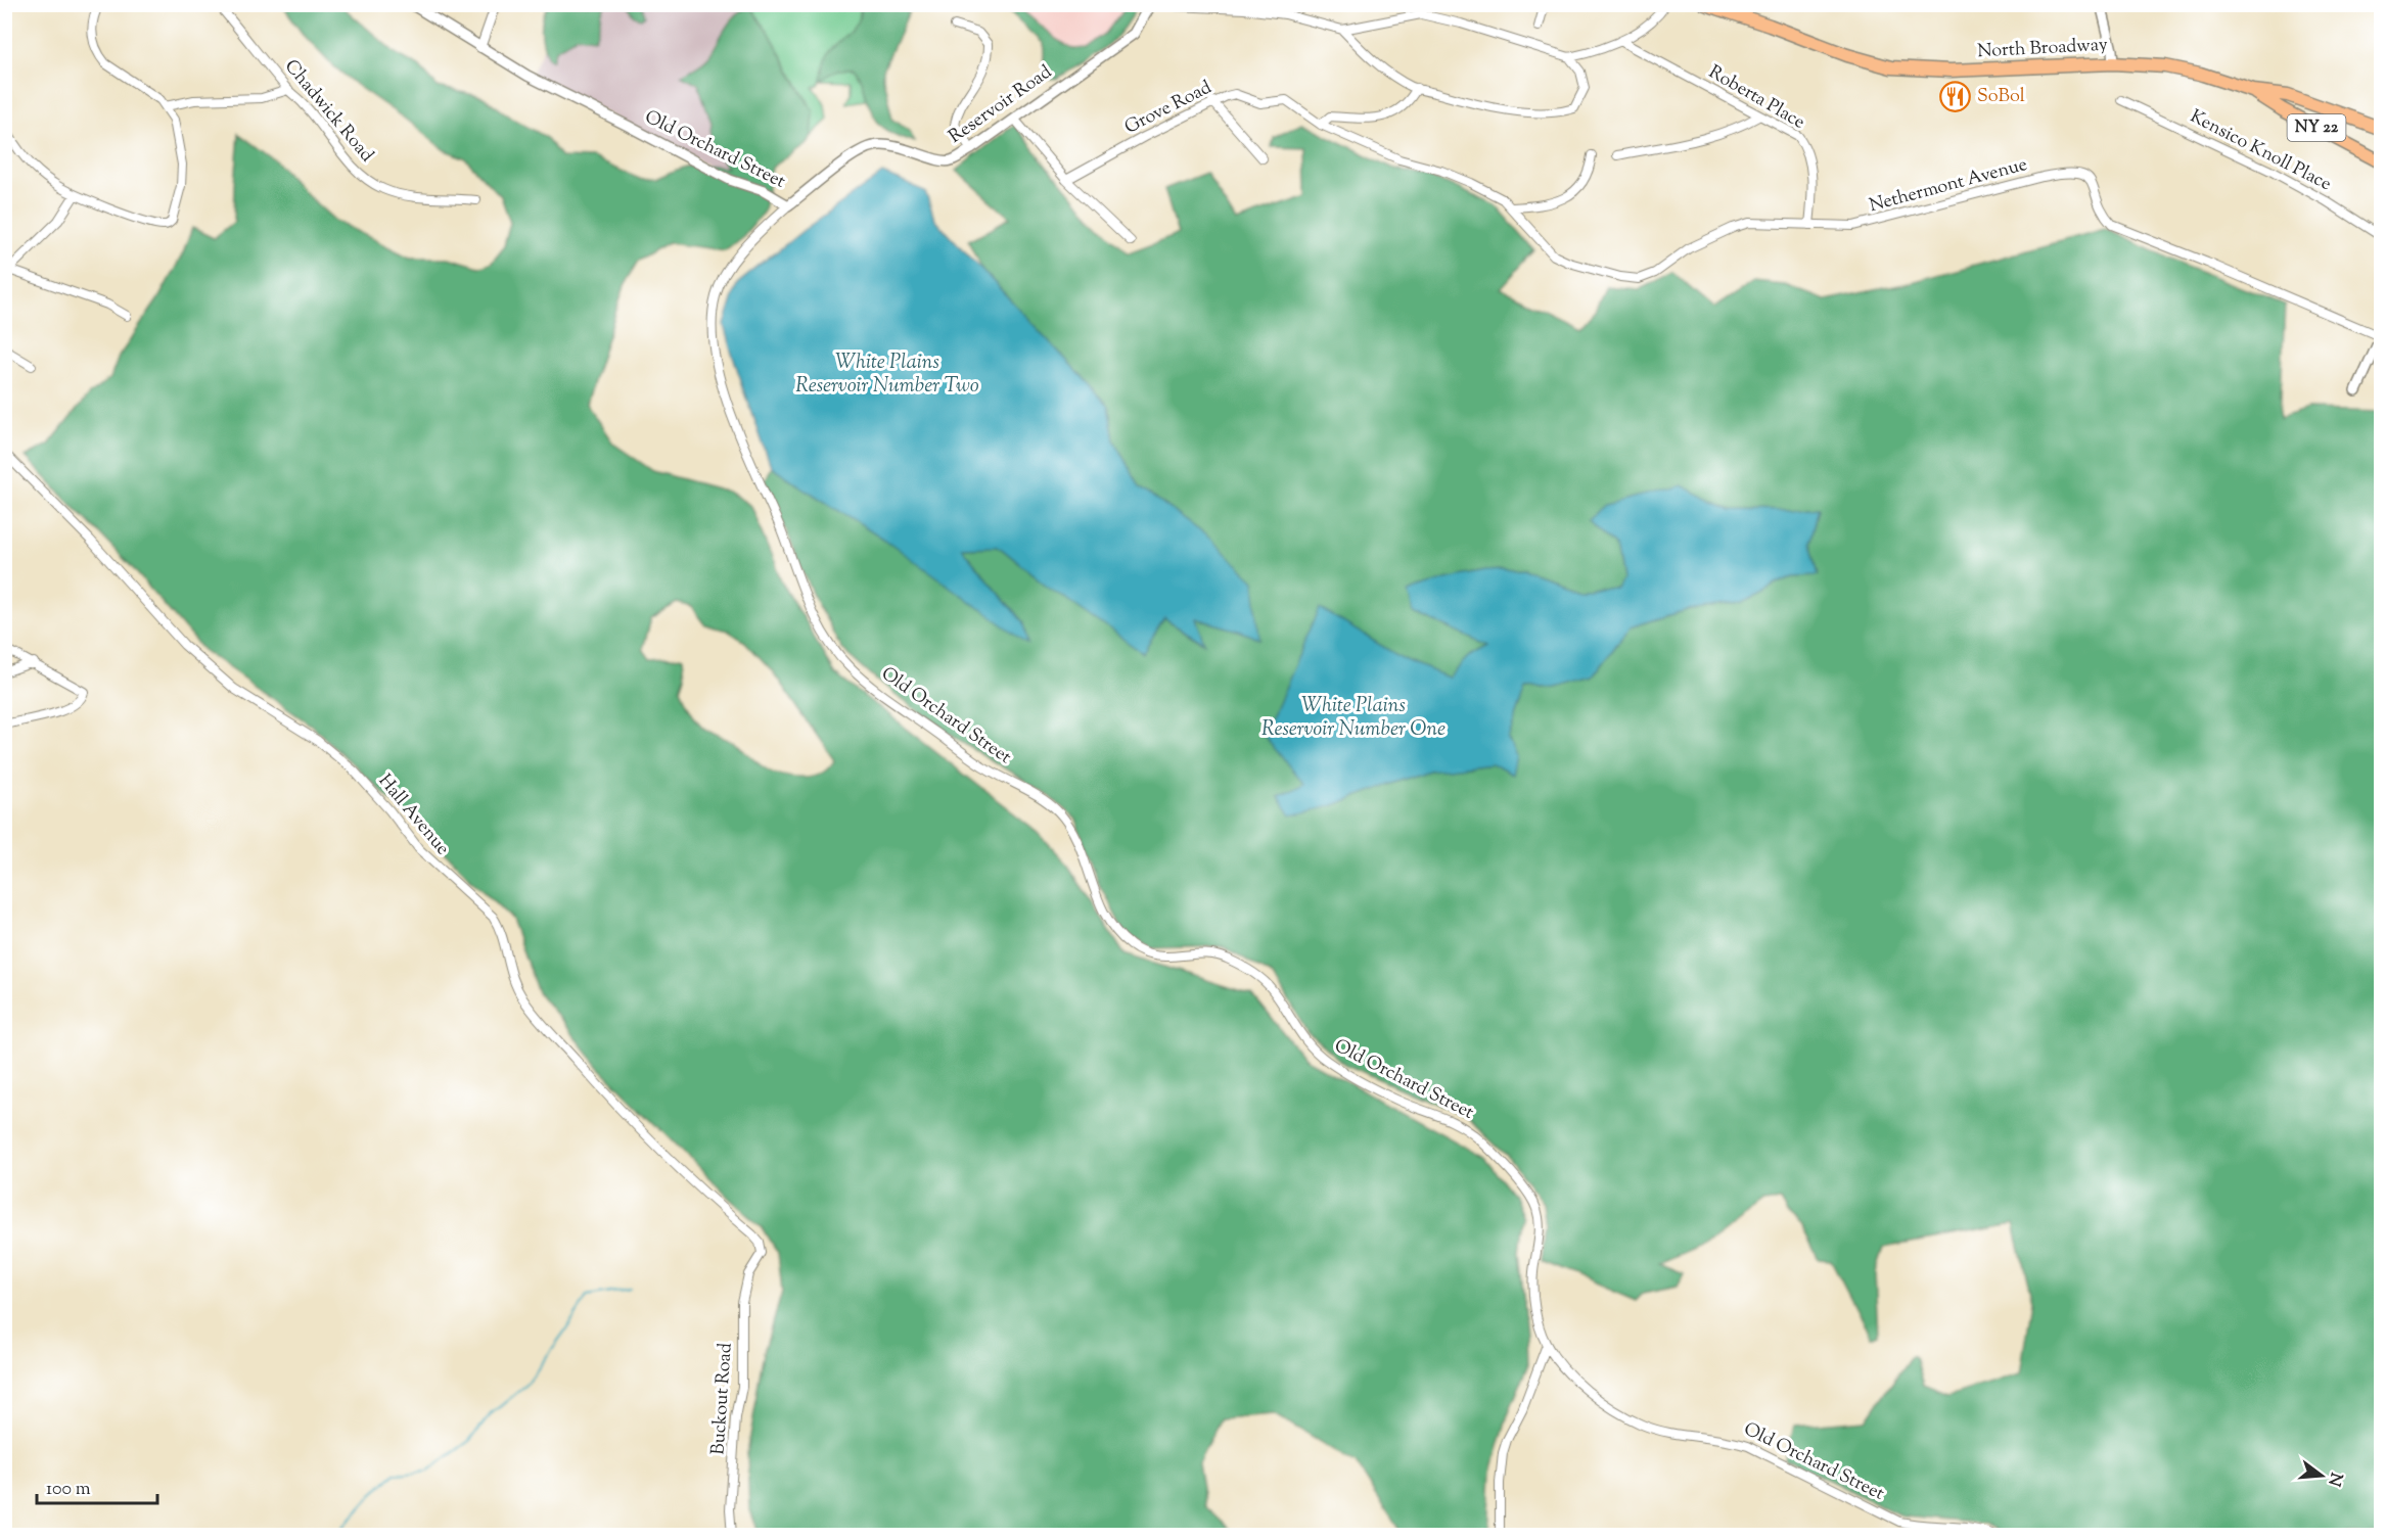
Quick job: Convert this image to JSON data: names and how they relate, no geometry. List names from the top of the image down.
{
  "streets": {
    "main road": ["North Broadway", "NY 22"],
    "street": [
      "Roberta Place",
      "Reservoir Road",
      "Grove Road",
      "Chadwick Road",
      "Old Orchard Street",
      "Kensico Knoll Place",
      "Nethermont Avenue",
      "Hall Avenue",
      "Buckout Road"
    ]
  },
  "crossings": [
    ["North Broadway", "NY 22"],
    ["Roberta Place", "Nethermont Avenue"],
    ["Reservoir Road", "Old Orchard Street"],
    ["Grove Road", "Nethermont Avenue"],
    ["Hall Avenue", "Buckout Road"]
  ],
  "water": ["White Plains Reservoir Number Two", "White Plains Reservoir Number One"],
  "places": {
    "restaurant": ["SoBol"]
  },
  "scale_bar": "100 m",
  "north": "right"
}
